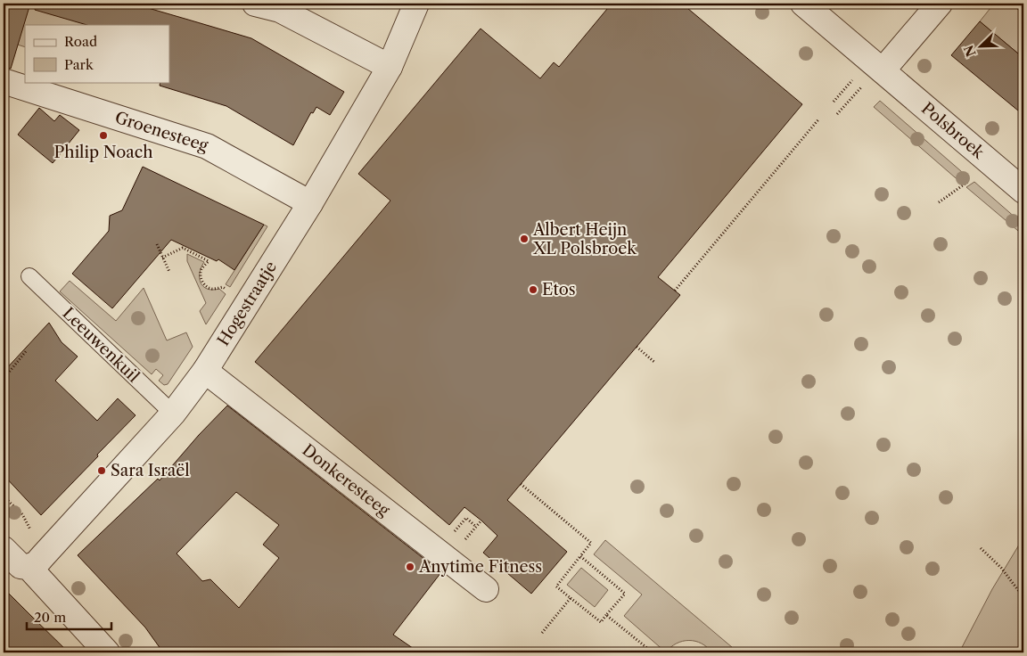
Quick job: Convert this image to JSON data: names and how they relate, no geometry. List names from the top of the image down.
{
  "streets": {
    "street": [
      "Polsbroek",
      "Groenesteeg",
      "Hogestraatje",
      "Donkeresteeg"
    ],
    "lane": ["Leeuwenkuil"]
  },
  "crossings": [
    ["Groenesteeg", "Hogestraatje"],
    ["Hogestraatje", "Leeuwenkuil"],
    ["Hogestraatje", "Donkeresteeg"]
  ],
  "places": [
    "Philip Noach",
    "Albert Heijn XL Polsbroek",
    "Etos",
    "Sara Israël",
    "Anytime Fitness"
  ],
  "legend": ["Road", "Park"],
  "scale_bar": "20 m",
  "north": "bottom left"
}
